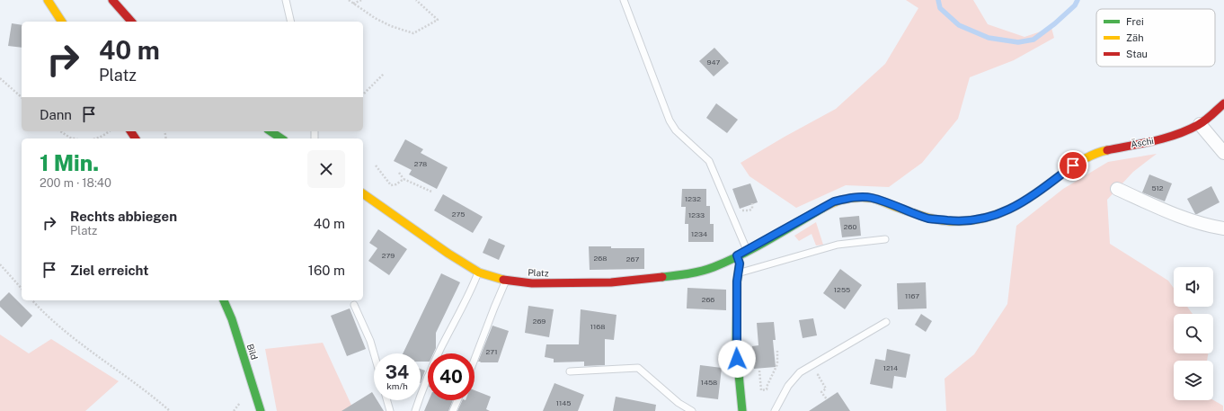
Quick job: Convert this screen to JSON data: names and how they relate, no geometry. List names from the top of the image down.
{
  "streets": {
    "street": ["Äschi", "Platz", "Bild"]
  },
  "crossings": [
    ["Äschi", "Platz"]
  ],
  "house_numbers": [
    "947",
    "278",
    "512",
    "1232",
    "275",
    "1233",
    "260",
    "1234",
    "279",
    "268",
    "267",
    "1255",
    "1167",
    "266",
    "269",
    "1168",
    "271",
    "1214",
    "1458",
    "1145"
  ],
  "legend": ["Frei", "Zäh", "Stau"],
  "page": {
    "turn": ["40 m", "Platz"],
    "then": "Dann",
    "heading": ["1 Min.", "200 m · 18:40"],
    "list": [
      {
        "name": "Rechts abbiegen",
        "note": "Platz",
        "value": "40 m"
      },
      {
        "name": "Ziel erreicht",
        "value": "160 m"
      }
    ],
    "speed": "34 km/h",
    "limit": "40"
  }
}
